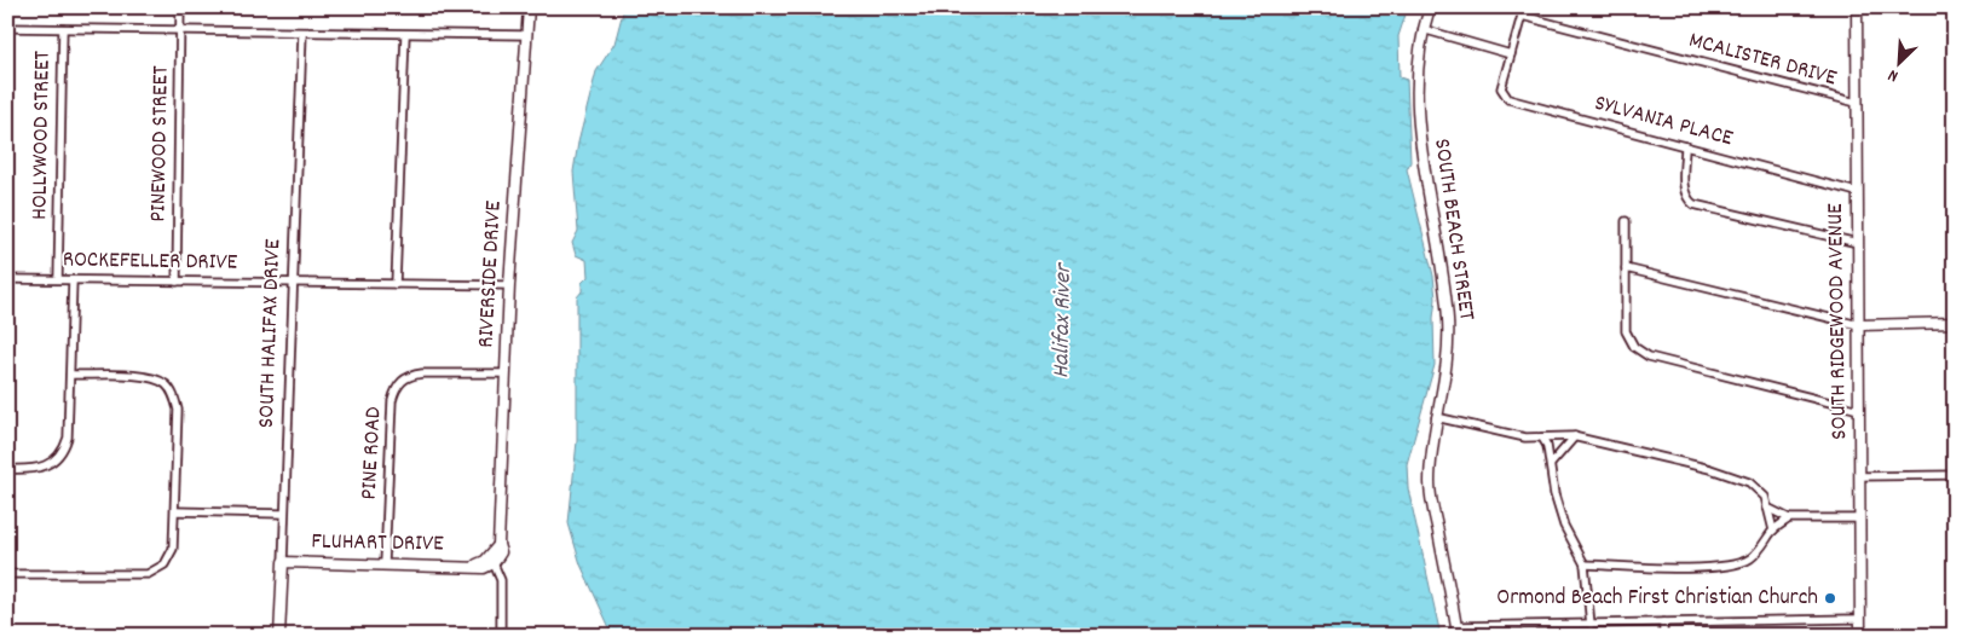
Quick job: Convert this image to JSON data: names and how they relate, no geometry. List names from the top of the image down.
{
  "streets": {
    "street": [
      "MCALISTER DRIVE",
      "SYLVANIA PLACE",
      "HOLLYWOOD STREET",
      "PINEWOOD STREET",
      "SOUTH BEACH STREET",
      "ROCKEFELLER DRIVE",
      "RIVERSIDE DRIVE",
      "SOUTH RIDGEWOOD AVENUE",
      "SOUTH HALIFAX DRIVE",
      "PINE ROAD",
      "FLUHART DRIVE"
    ]
  },
  "crossings": [
    ["MCALISTER DRIVE", "SYLVANIA PLACE"],
    ["MCALISTER DRIVE", "SOUTH RIDGEWOOD AVENUE"],
    ["SYLVANIA PLACE", "SOUTH RIDGEWOOD AVENUE"],
    ["HOLLYWOOD STREET", "ROCKEFELLER DRIVE"],
    ["PINEWOOD STREET", "ROCKEFELLER DRIVE"],
    ["ROCKEFELLER DRIVE", "RIVERSIDE DRIVE"],
    ["ROCKEFELLER DRIVE", "SOUTH HALIFAX DRIVE"],
    ["RIVERSIDE DRIVE", "PINE ROAD"],
    ["RIVERSIDE DRIVE", "FLUHART DRIVE"],
    ["SOUTH HALIFAX DRIVE", "FLUHART DRIVE"],
    ["PINE ROAD", "FLUHART DRIVE"]
  ],
  "water": ["Halifax River"],
  "places": ["Ormond Beach First Christian Church"],
  "north": "bottom left"
}
